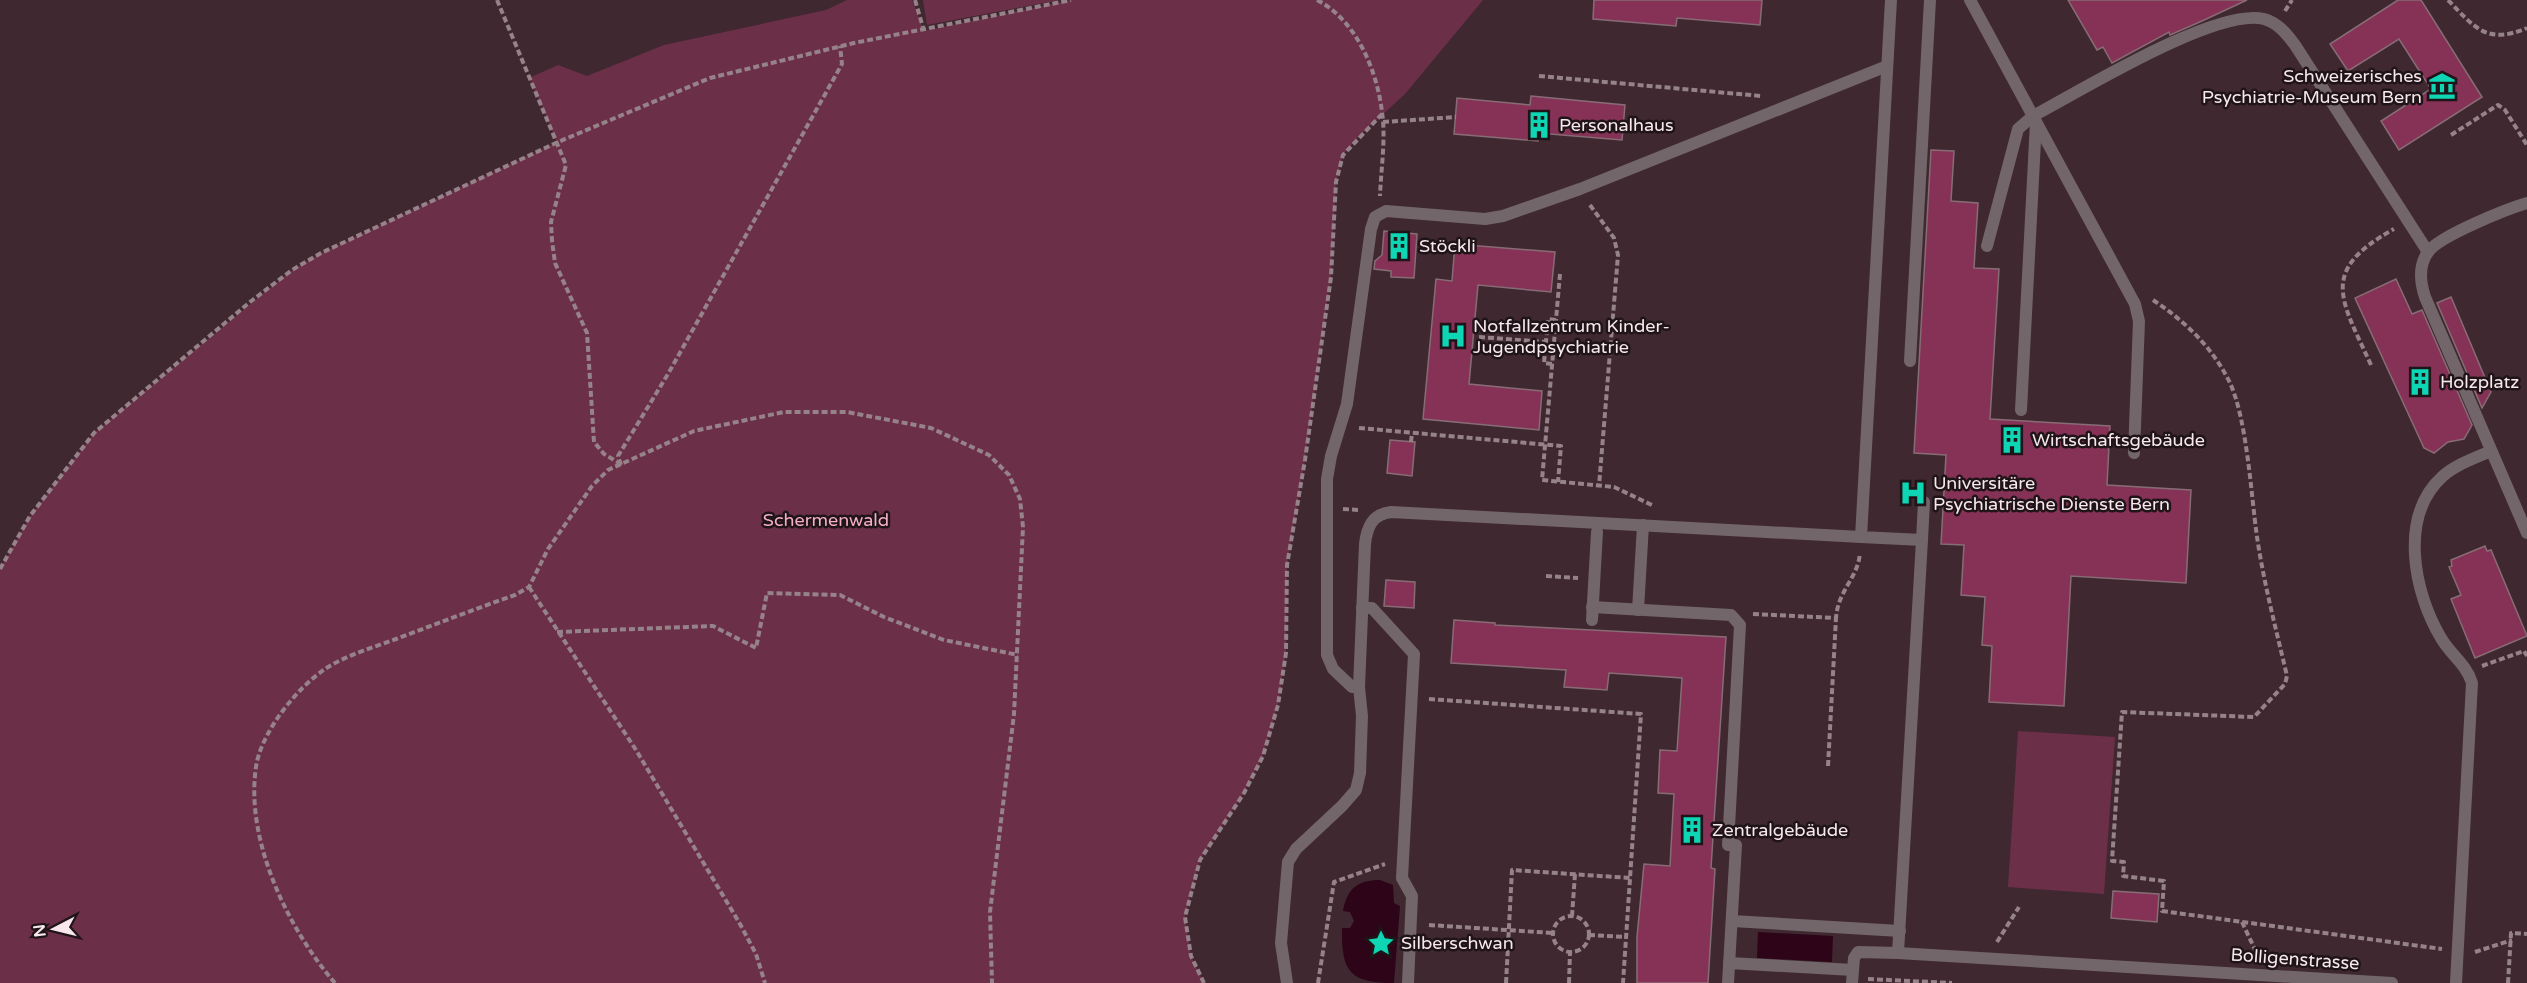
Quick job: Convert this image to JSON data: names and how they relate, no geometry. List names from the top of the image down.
{
  "streets": {
    "lane": ["Bolligenstrasse"]
  },
  "parks": ["Schermenwald"],
  "places": {
    "museum": ["Schweizerisches Psychiatrie-Museum Bern"],
    "building": [
      "Personalhaus",
      "Stöckli",
      "Holzplatz",
      "Wirtschaftsgebäude",
      "Zentralgebäude"
    ],
    "hospital": ["Notfallzentrum Kinder- Jugendpsychiatrie", "Universitäre Psychiatrische Dienste Bern"],
    "place": ["Silberschwan"]
  },
  "north": "left"
}
